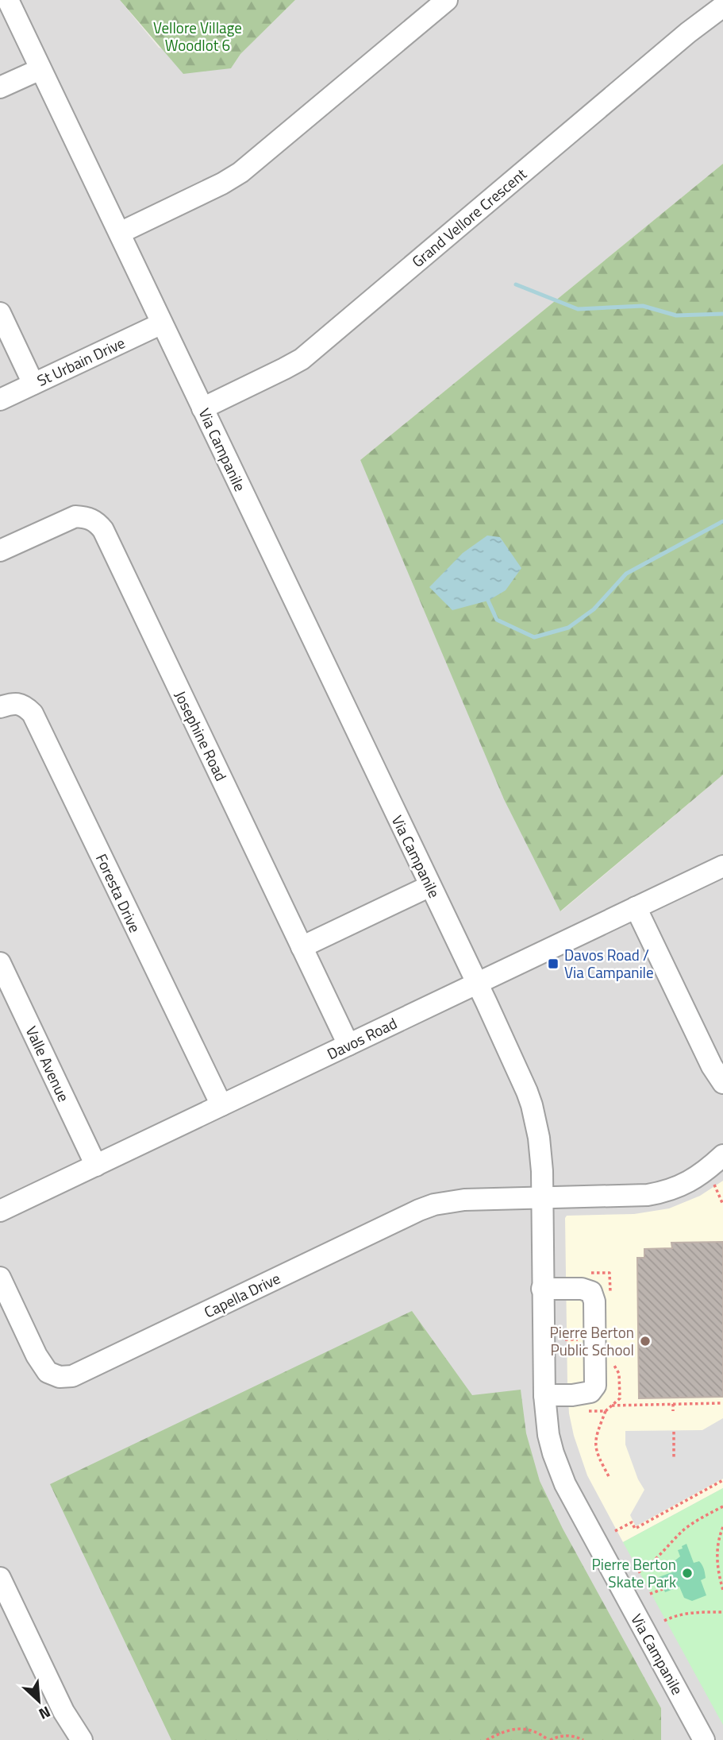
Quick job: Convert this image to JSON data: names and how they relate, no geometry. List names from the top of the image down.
{
  "streets": {
    "street": [
      "Grand Vellore Crescent",
      "St Urbain Drive",
      "Via Campanile",
      "Josephine Road",
      "Foresta Drive",
      "Davos Road",
      "Valle Avenue",
      "Capella Drive"
    ]
  },
  "crossings": [
    ["Grand Vellore Crescent", "Via Campanile"],
    ["St Urbain Drive", "Via Campanile"],
    ["Via Campanile", "Davos Road"],
    ["Via Campanile", "Capella Drive"],
    ["Josephine Road", "Davos Road"],
    ["Foresta Drive", "Davos Road"],
    ["Davos Road", "Valle Avenue"]
  ],
  "parks": ["Vellore Village Woodlot 6"],
  "places": {
    "transit": ["Davos Road / Via Campanile"],
    "other": ["Pierre Berton Public School", "Pierre Berton Skate Park"]
  },
  "north": "bottom right"
}
